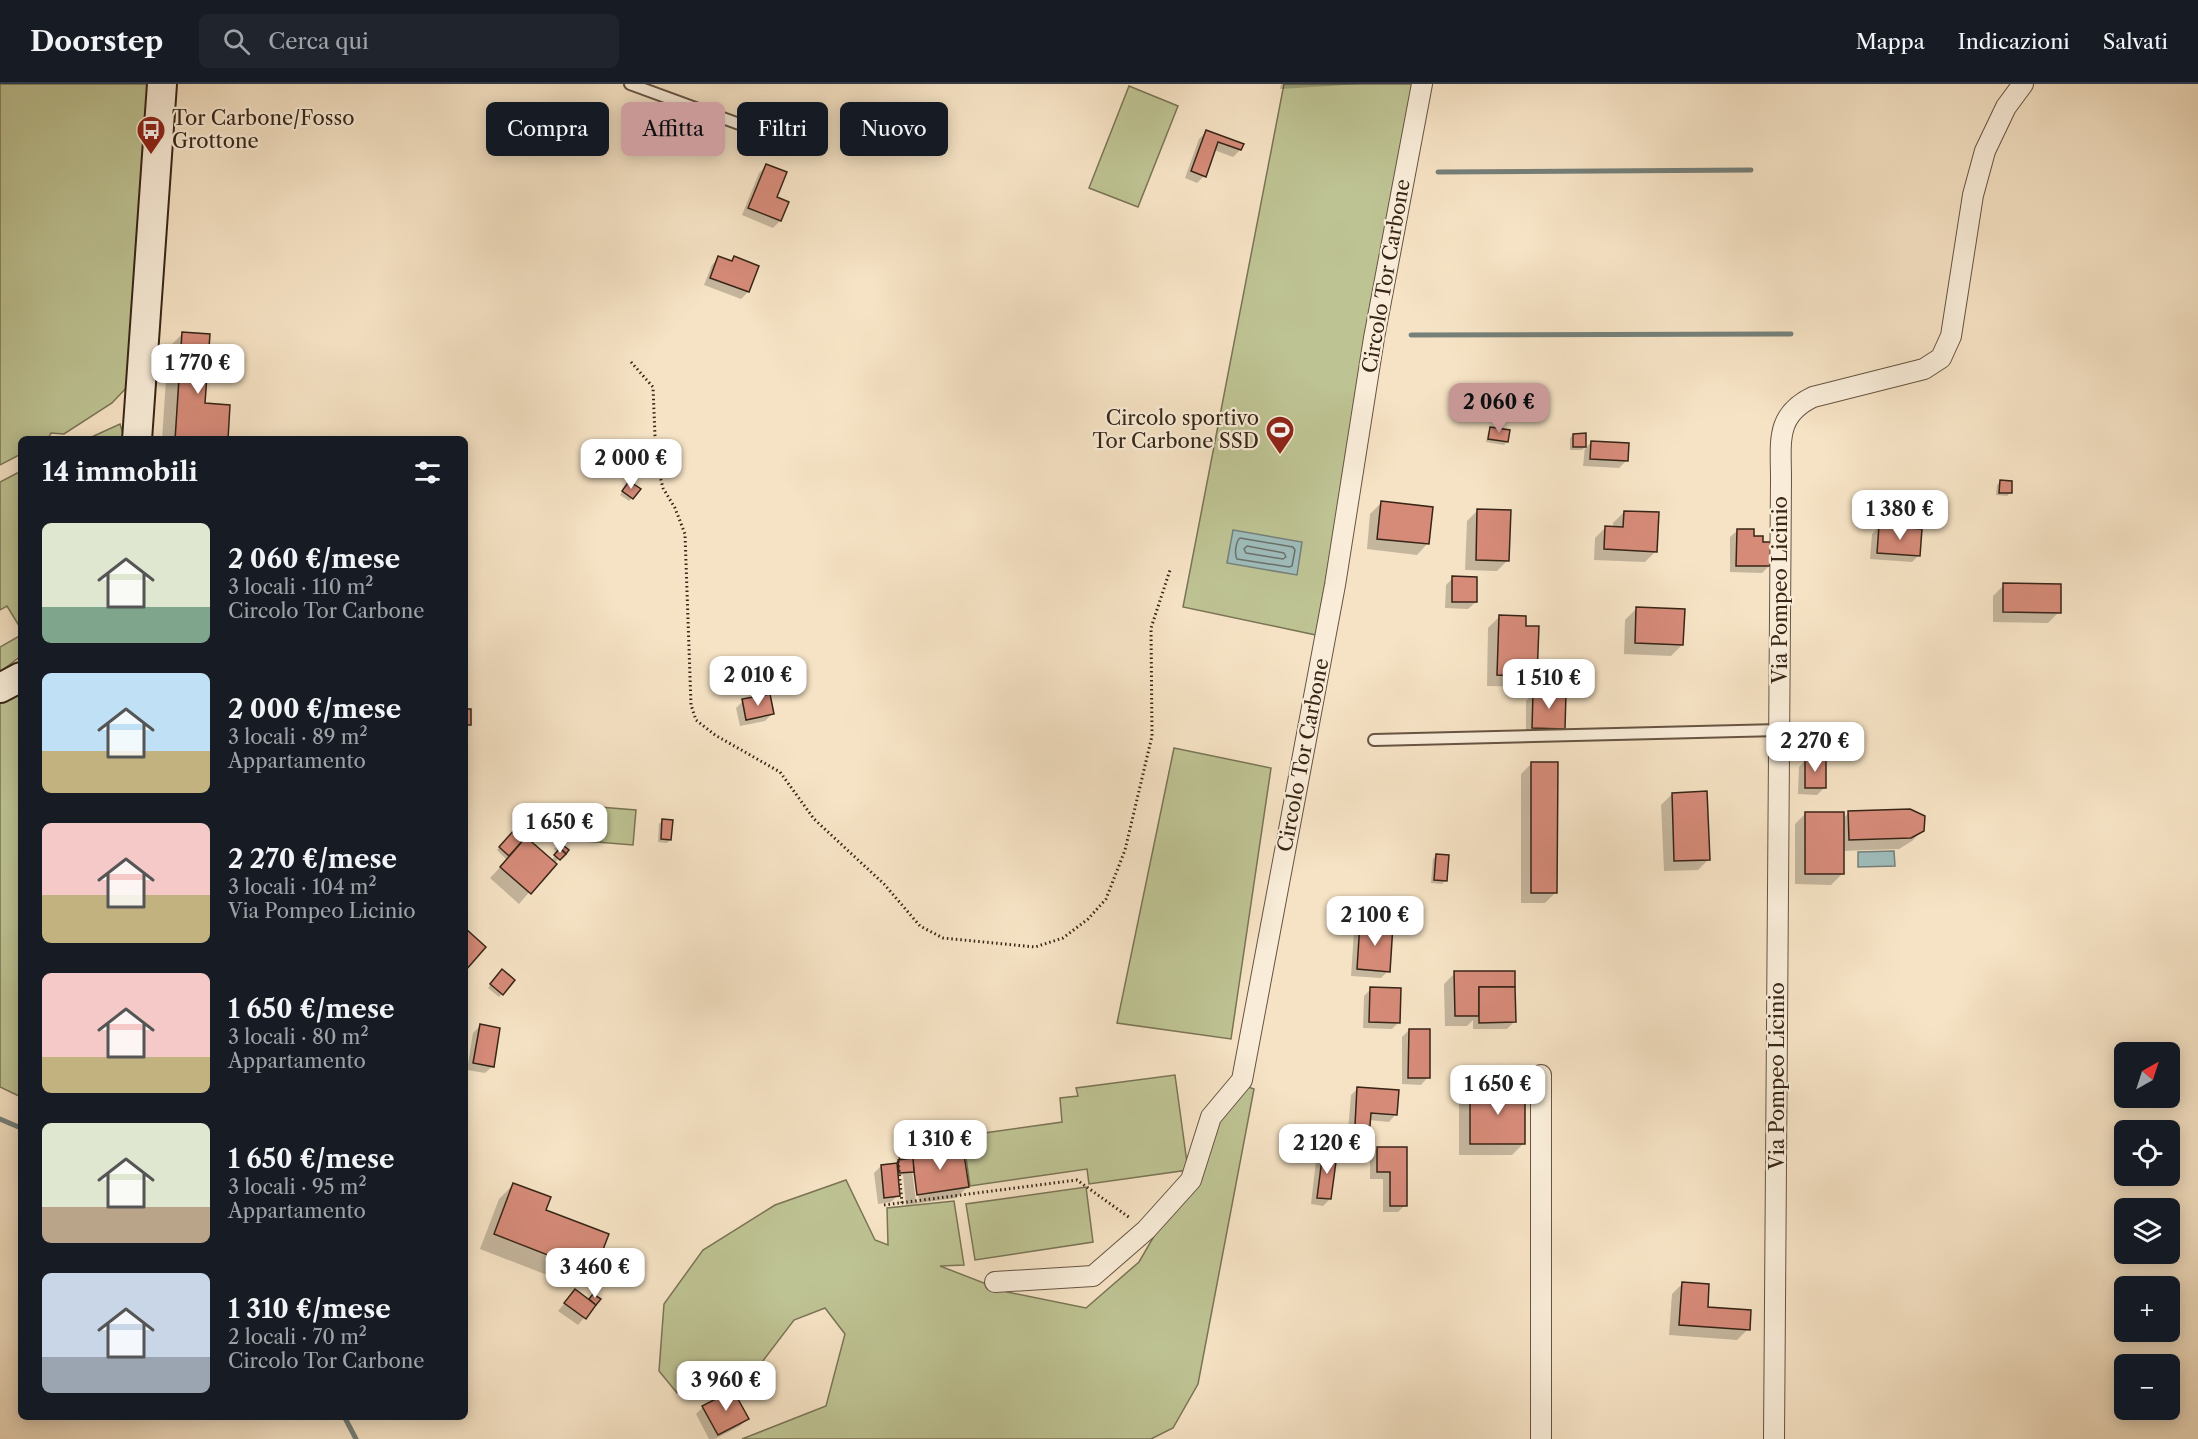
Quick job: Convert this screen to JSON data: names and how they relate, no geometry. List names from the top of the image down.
{
  "streets": {
    "street": ["Circolo Tor Carbone", "Via Pompeo Licinio"]
  },
  "places": {
    "bus stop": ["Tor Carbone/Fosso Grottone"],
    "sports": ["Circolo sportivo Tor Carbone SSD"]
  },
  "north": "top right",
  "page": {
    "header": "Doorstep",
    "search": "Cerca qui",
    "nav": ["Mappa", "Indicazioni", "Salvati"],
    "chip": [
      "Compra",
      "Affitta",
      "Filtri",
      "Nuovo"
    ],
    "price": [
      "1 770 €",
      "2 060 €",
      "2 000 €",
      "1 380 €",
      "2 010 €",
      "1 510 €",
      "2 270 €",
      "1 650 €",
      "2 100 €",
      "1 650 €",
      "1 310 €",
      "2 120 €",
      "3 460 €",
      "3 960 €"
    ],
    "heading": "14 immobili",
    "list": [
      {
        "name": "2 060 €/mese",
        "note": "3 locali · 110 m² · Circolo Tor Carbone"
      },
      {
        "name": "2 000 €/mese",
        "note": "3 locali · 89 m² · Appartamento"
      },
      {
        "name": "2 270 €/mese",
        "note": "3 locali · 104 m² · Via Pompeo Licinio"
      },
      {
        "name": "1 650 €/mese",
        "note": "3 locali · 80 m² · Appartamento"
      },
      {
        "name": "1 650 €/mese",
        "note": "3 locali · 95 m² · Appartamento"
      },
      {
        "name": "1 310 €/mese",
        "note": "2 locali · 70 m² · Circolo Tor Carbone"
      }
    ],
    "map_buttons": ["+", "−"]
  }
}
